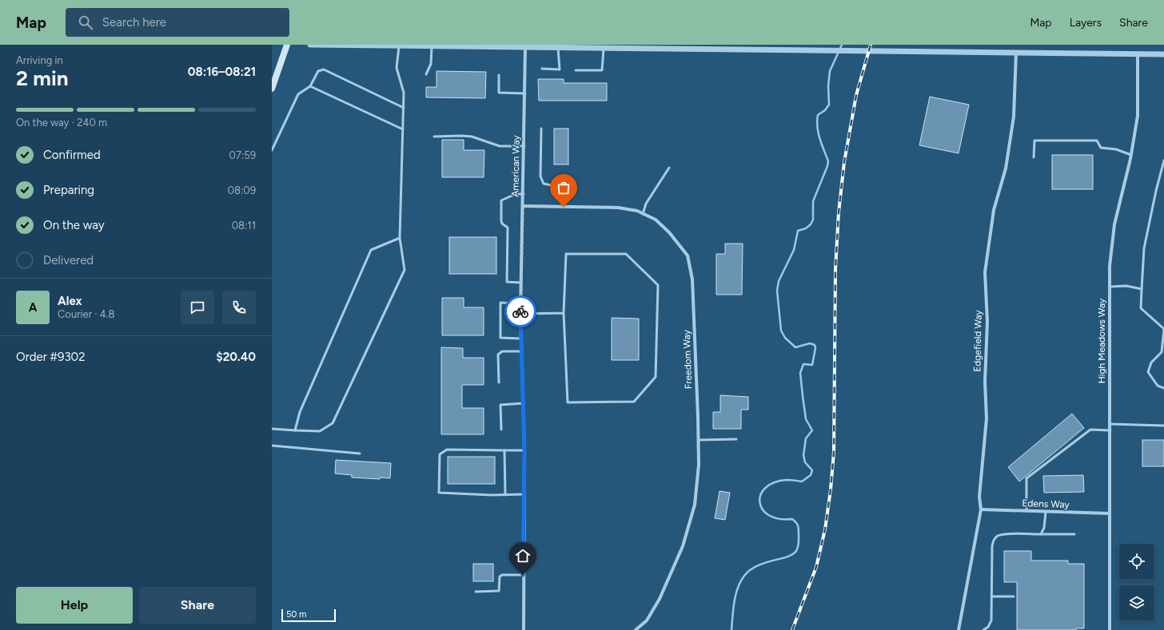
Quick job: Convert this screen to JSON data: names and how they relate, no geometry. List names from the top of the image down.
{
  "streets": {
    "street": [
      "American Way",
      "Edgefield Way",
      "High Meadows Way",
      "Freedom Way",
      "Edens Way"
    ]
  },
  "crossings": [
    ["American Way", "Freedom Way"],
    ["Edgefield Way", "Edens Way"],
    ["High Meadows Way", "Edens Way"]
  ],
  "scale_bar": "50 m",
  "page": {
    "header": "Map",
    "search": "Search here",
    "nav": ["Map", "Layers", "Share"],
    "heading": ["2 min", "Arriving in", "08:16–08:21"],
    "panel": [
      "Alex",
      "Courier · 4.8",
      "Order #9302",
      "$20.40"
    ],
    "bar": "On the way · 240 m",
    "list": [
      ["Confirmed", "07:59"],
      ["Preparing", "08:09"],
      ["On the way", "08:11"],
      "Delivered"
    ],
    "round": "A",
    "buttons": ["Help", "Share"],
    "scale": "50 m"
  }
}
